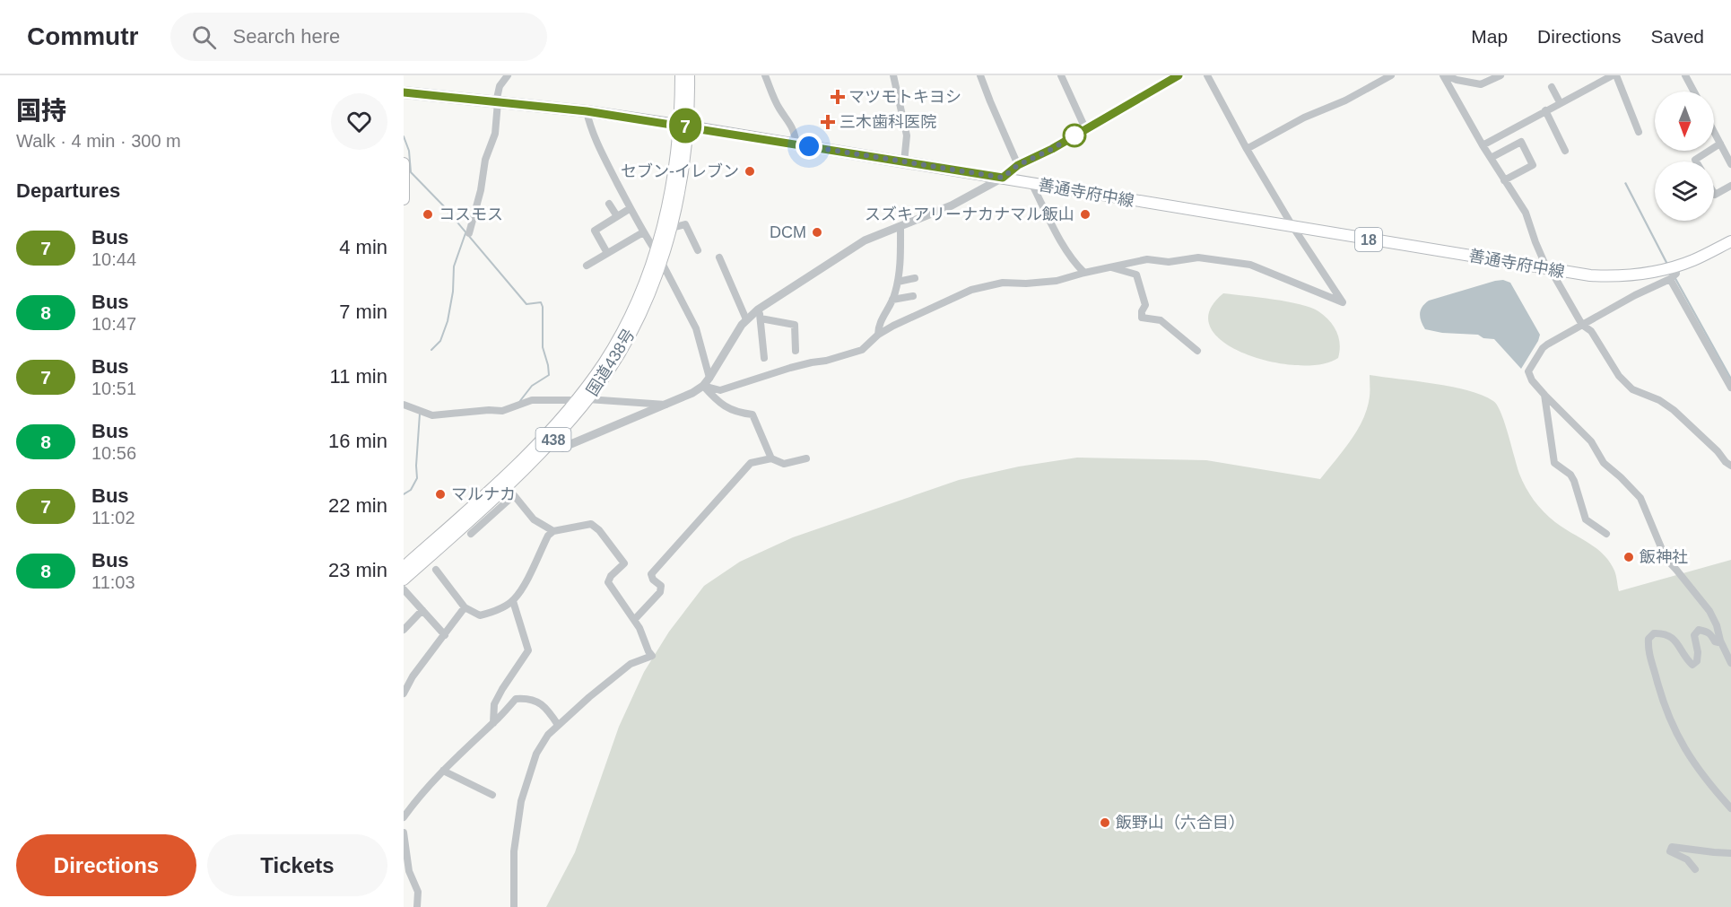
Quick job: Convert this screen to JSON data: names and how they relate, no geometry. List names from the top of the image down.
{
  "streets": {
    "main road": [
      "善通寺府中線",
      "18",
      "国道438号",
      "438"
    ]
  },
  "crossings": [
    ["善通寺府中線", "国道438号"]
  ],
  "places": {
    "health": ["マツモトキヨシ", "三木歯科医院"],
    "other": [
      "セブン-イレブン",
      "コスモス",
      "スズキアリーナカナマル飯山",
      "DCM",
      "マルナカ",
      "飯神社",
      "飯野山（六合目）"
    ]
  },
  "lines": ["bus line 7"],
  "north": "bottom",
  "page": {
    "header": "Commutr",
    "search": "Search here",
    "nav": ["Map", "Directions", "Saved"],
    "heading": [
      ["国持", "Walk · 4 min · 300 m"],
      "Departures"
    ],
    "on_map": "7",
    "list": [
      {
        "mark": "7",
        "name": "Bus",
        "note": "10:44",
        "value": "4 min"
      },
      {
        "mark": "8",
        "name": "Bus",
        "note": "10:47",
        "value": "7 min"
      },
      {
        "mark": "7",
        "name": "Bus",
        "note": "10:51",
        "value": "11 min"
      },
      {
        "mark": "8",
        "name": "Bus",
        "note": "10:56",
        "value": "16 min"
      },
      {
        "mark": "7",
        "name": "Bus",
        "note": "11:02",
        "value": "22 min"
      },
      {
        "mark": "8",
        "name": "Bus",
        "note": "11:03",
        "value": "23 min"
      }
    ],
    "buttons": ["Directions", "Tickets"]
  }
}
